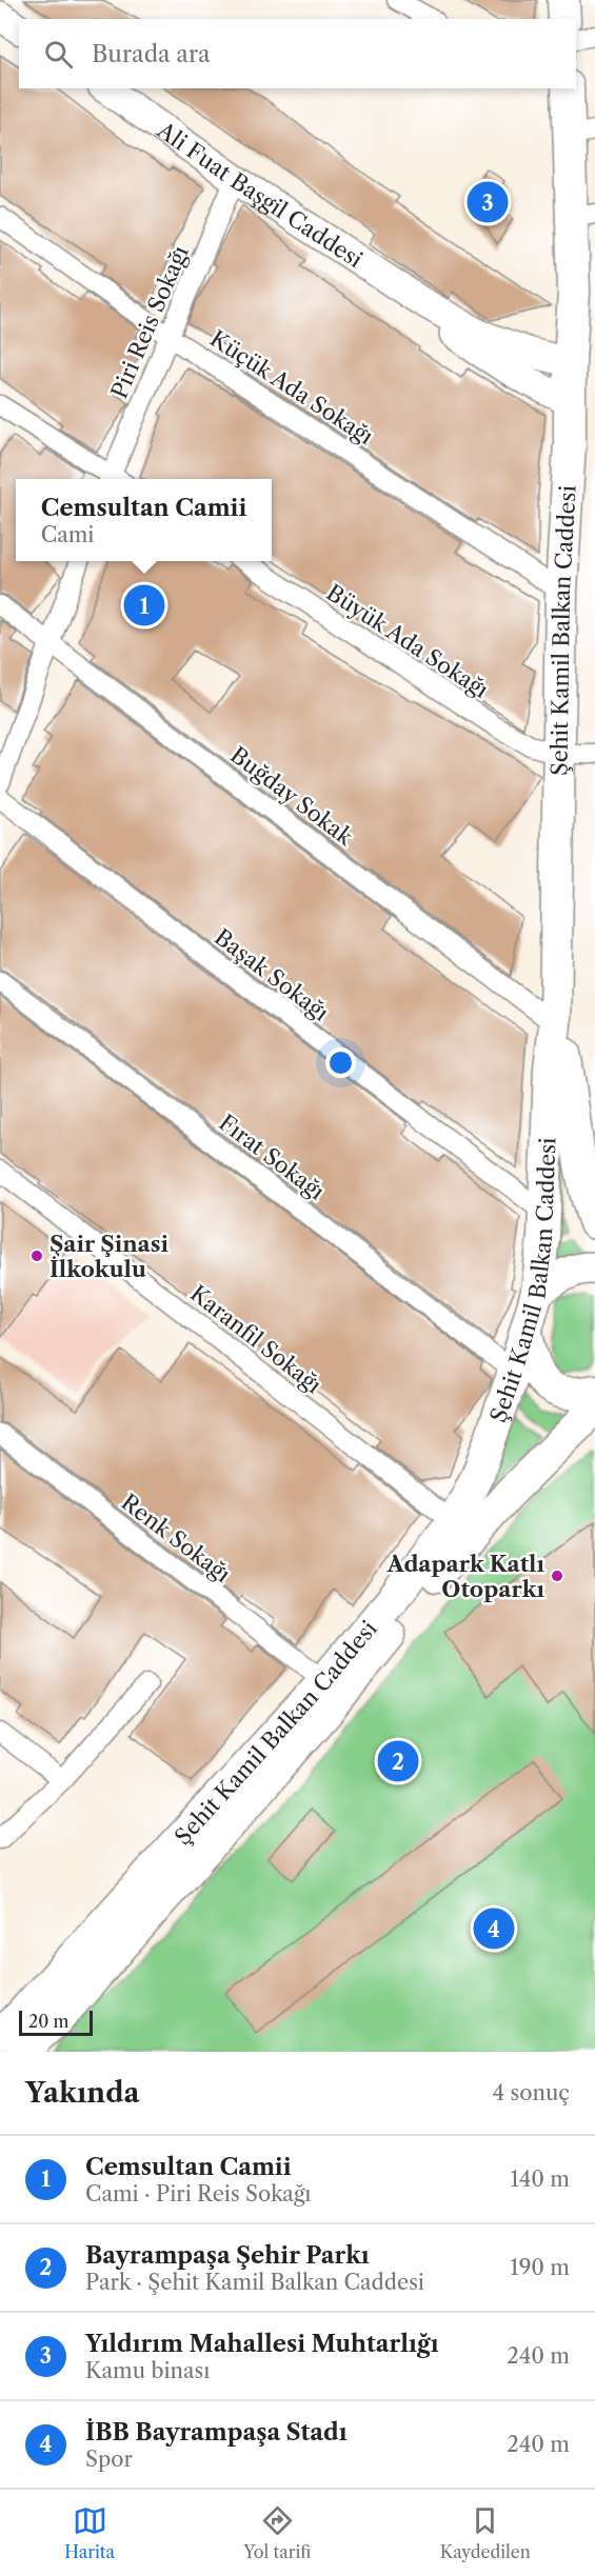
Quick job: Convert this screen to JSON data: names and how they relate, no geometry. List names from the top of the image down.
{
  "streets": {
    "main road": ["Ali Fuat Başgil Caddesi", "Şehit Kamil Balkan Caddesi"],
    "street": [
      "Piri Reis Sokağı",
      "Küçük Ada Sokağı",
      "Büyük Ada Sokağı",
      "Buğday Sokak",
      "Başak Sokağı",
      "Fırat Sokağı",
      "Karanfil Sokağı",
      "Renk Sokağı"
    ]
  },
  "crossings": [
    ["Ali Fuat Başgil Caddesi", "Piri Reis Sokağı"],
    ["Piri Reis Sokağı", "Küçük Ada Sokağı"],
    ["Küçük Ada Sokağı", "Şehit Kamil Balkan Caddesi"],
    ["Şehit Kamil Balkan Caddesi", "Büyük Ada Sokağı"],
    ["Şehit Kamil Balkan Caddesi", "Buğday Sokak"],
    ["Şehit Kamil Balkan Caddesi", "Başak Sokağı"],
    ["Şehit Kamil Balkan Caddesi", "Fırat Sokağı"],
    ["Şehit Kamil Balkan Caddesi", "Karanfil Sokağı"],
    ["Şehit Kamil Balkan Caddesi", "Renk Sokağı"]
  ],
  "places": ["Şair Şinasi İlkokulu", "Adapark Katlı Otoparkı"],
  "scale_bar": "20 m",
  "page": {
    "search": "Burada ara",
    "pins": [
      "3",
      "1",
      "2",
      "4"
    ],
    "popup": ["Cemsultan Camii", "Cami"],
    "scale": "20 m",
    "heading": ["Yakında", "4 sonuç"],
    "list": [
      {
        "mark": "1",
        "name": "Cemsultan Camii",
        "note": "Cami · Piri Reis Sokağı",
        "value": "140 m"
      },
      {
        "mark": "2",
        "name": "Bayrampaşa Şehir Parkı",
        "note": "Park · Şehit Kamil Balkan Caddesi",
        "value": "190 m"
      },
      {
        "mark": "3",
        "name": "Yıldırım Mahallesi Muhtarlığı",
        "note": "Kamu binası",
        "value": "240 m"
      },
      {
        "mark": "4",
        "name": "İBB Bayrampaşa Stadı",
        "note": "Spor",
        "value": "240 m"
      }
    ],
    "nav": ["Harita", "Yol tarifi", "Kaydedilen"]
  }
}
